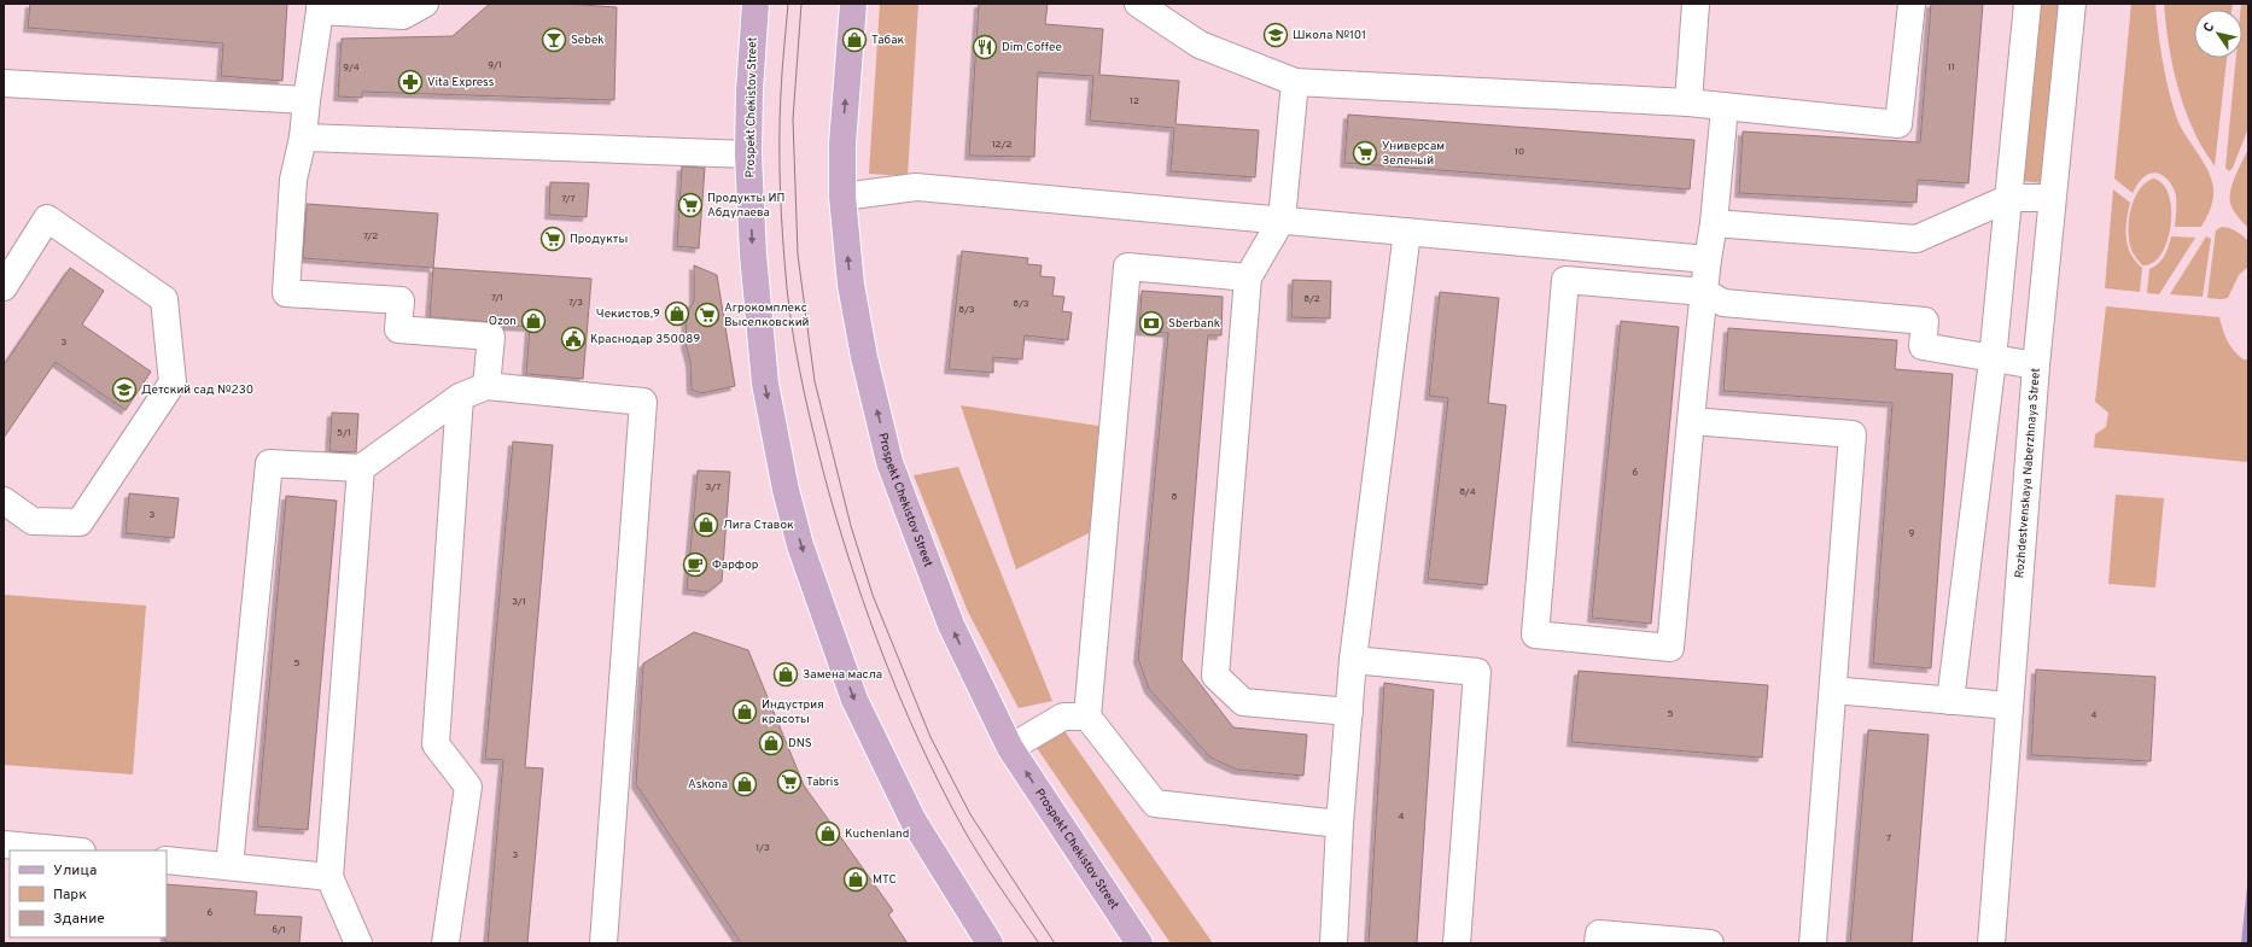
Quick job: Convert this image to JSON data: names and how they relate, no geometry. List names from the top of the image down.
{
  "streets": {
    "main road": ["Prospekt Chekistov Street"],
    "street": ["Rozhdestvenskaya Naberzhnaya Street"]
  },
  "places": {
    "school or university": ["Школа №101", "Детский сад №230"],
    "bar": ["Sebek"],
    "shop": [
      "Табак",
      "Чекистов,9",
      "Ozon",
      "Лига Ставок",
      "Замена масла",
      "Индустрия красоты",
      "DNS",
      "Askona",
      "Kuchenland",
      "МТС"
    ],
    "restaurant": ["Dim Coffee"],
    "pharmacy": ["Vita Express"],
    "supermarket": [
      "Универсам Зеленый",
      "Продукты ИП Абдулаева",
      "Продукты",
      "Агрокомплекс Выселковский",
      "Tabris"
    ],
    "bank": ["Sberbank"],
    "public building": ["Краснодар 350089"],
    "cafe": ["Фарфор"]
  },
  "house_numbers": [
    "9/1",
    "9/4",
    "11",
    "12",
    "12/2",
    "10",
    "7/7",
    "7/2",
    "7/1",
    "8/2",
    "7/3",
    "8/3",
    "8/3",
    "3",
    "5/1",
    "6",
    "3/7",
    "8/4",
    "8",
    "3",
    "9",
    "3/1",
    "5",
    "5",
    "4",
    "4",
    "7",
    "1/3",
    "3",
    "6",
    "6/1"
  ],
  "legend": ["Улица", "Парк", "Здание"],
  "north": "top left"
}
